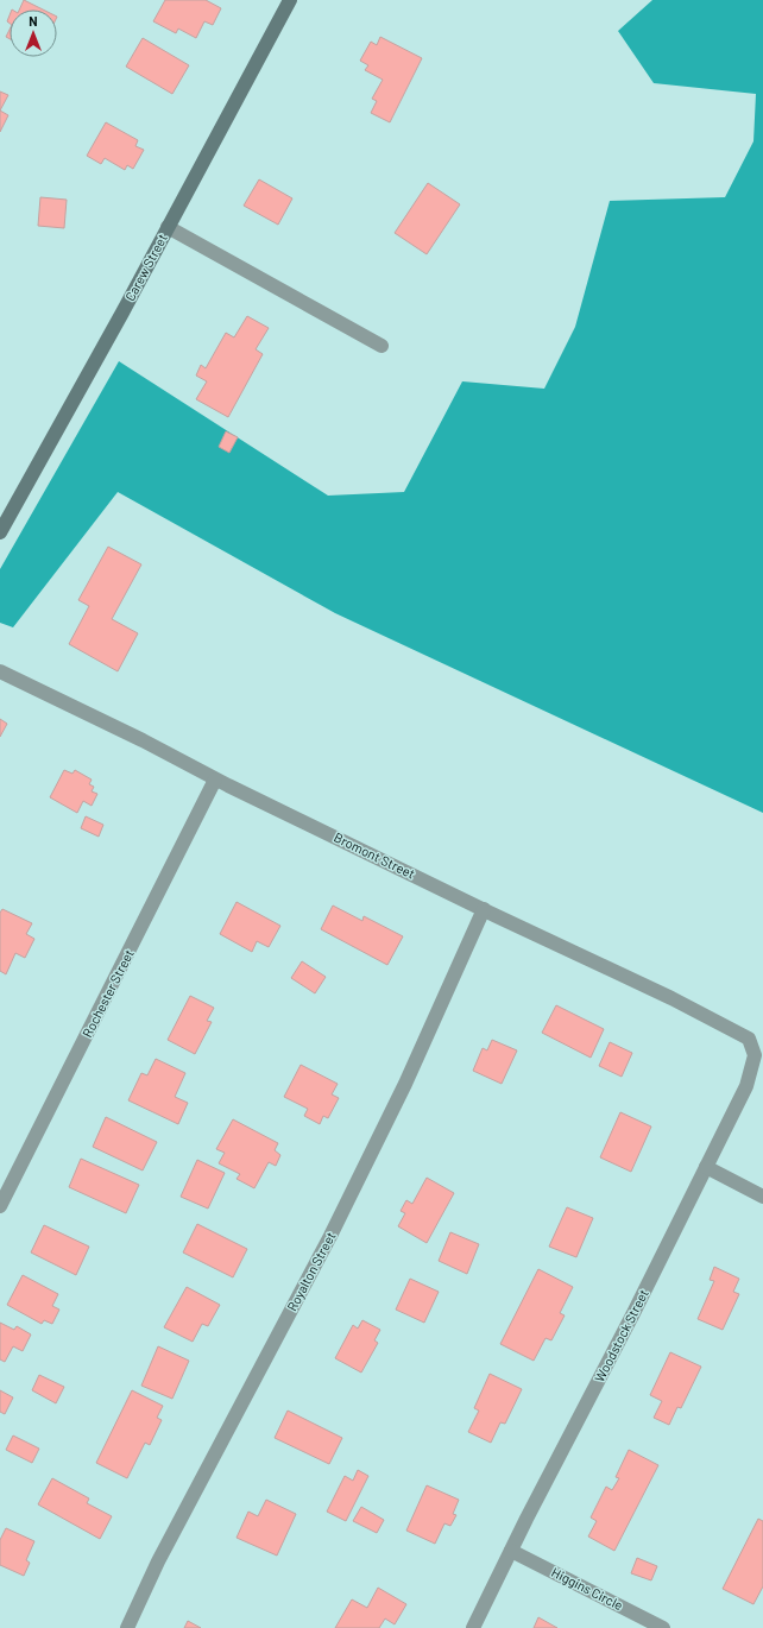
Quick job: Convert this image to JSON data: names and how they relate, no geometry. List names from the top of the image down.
{
  "streets": {
    "street": [
      "Carew Street",
      "Bromont Street",
      "Rochester Street",
      "Royalton Street",
      "Woodstock Street",
      "Higgins Circle"
    ]
  },
  "crossings": [
    ["Bromont Street", "Rochester Street"],
    ["Bromont Street", "Royalton Street"],
    ["Bromont Street", "Woodstock Street"],
    ["Woodstock Street", "Higgins Circle"]
  ],
  "north": "top"
}
